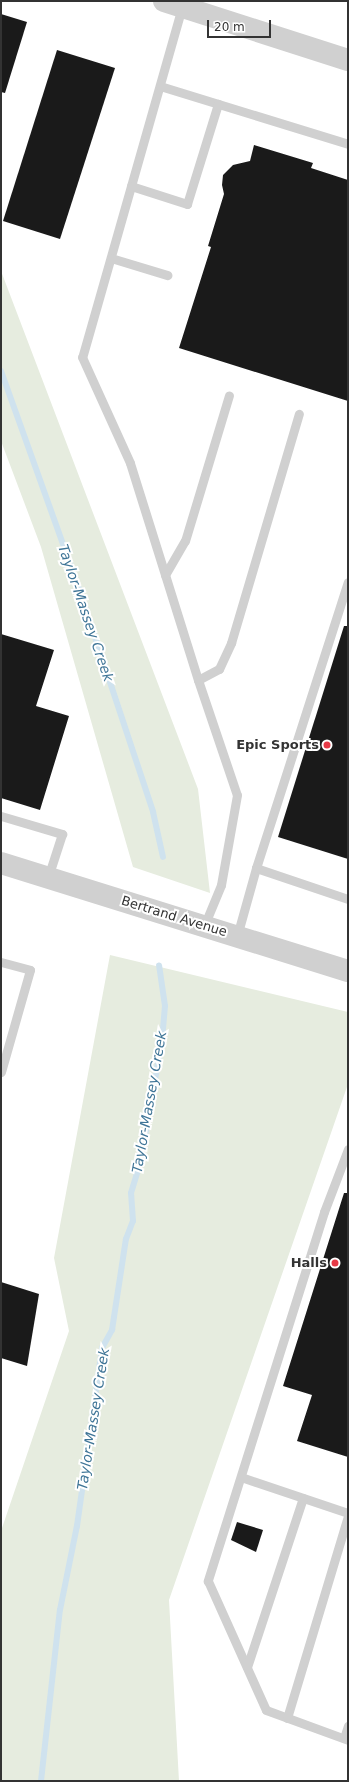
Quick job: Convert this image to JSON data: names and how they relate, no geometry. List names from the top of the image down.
{
  "streets": {
    "street": ["Bertrand Avenue"]
  },
  "water": ["Taylor-Massey Creek"],
  "places": ["Epic Sports", "Halls"],
  "scale_bar": "20 m"
}
